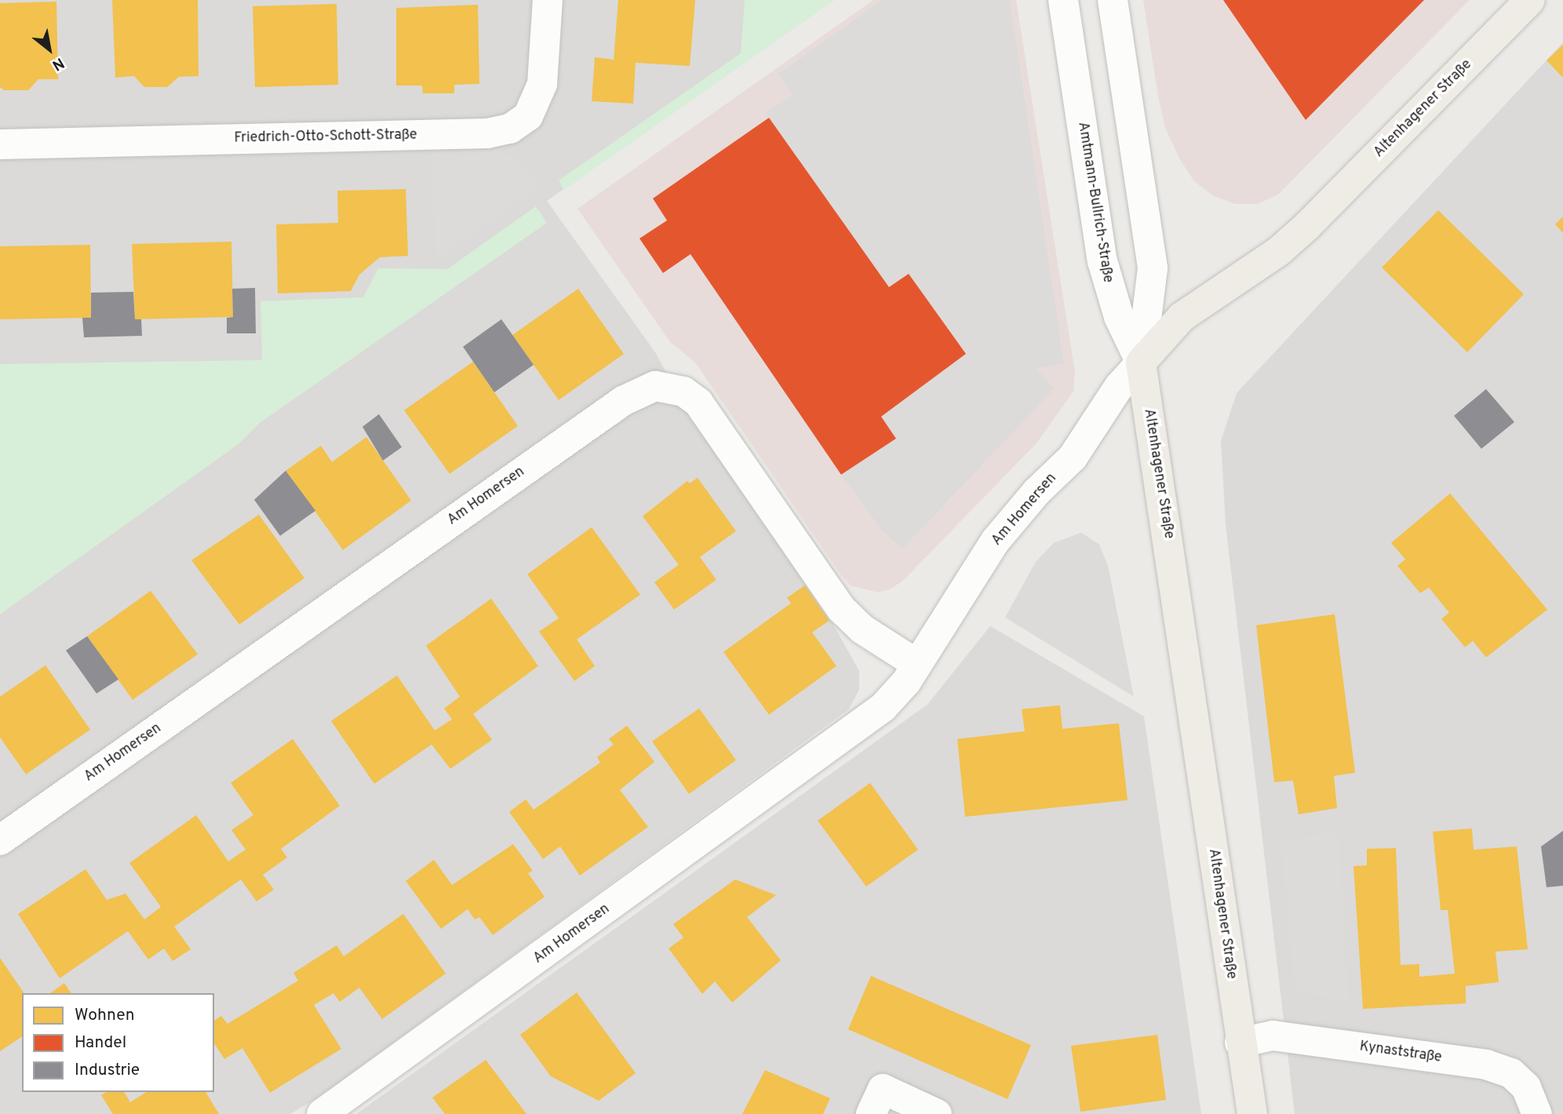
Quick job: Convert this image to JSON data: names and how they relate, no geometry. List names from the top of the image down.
{
  "streets": {
    "main road": ["Altenhagener Straße"],
    "street": [
      "Friedrich-Otto-Schott-Straße",
      "Amtmann-Bullrich-Straße",
      "Am Homersen",
      "Kynaststraße"
    ]
  },
  "crossings": [
    ["Altenhagener Straße", "Amtmann-Bullrich-Straße"],
    ["Altenhagener Straße", "Am Homersen"],
    ["Altenhagener Straße", "Kynaststraße"],
    ["Amtmann-Bullrich-Straße", "Am Homersen"]
  ],
  "legend": ["Wohnen", "Handel", "Industrie"],
  "north": "bottom right"
}
